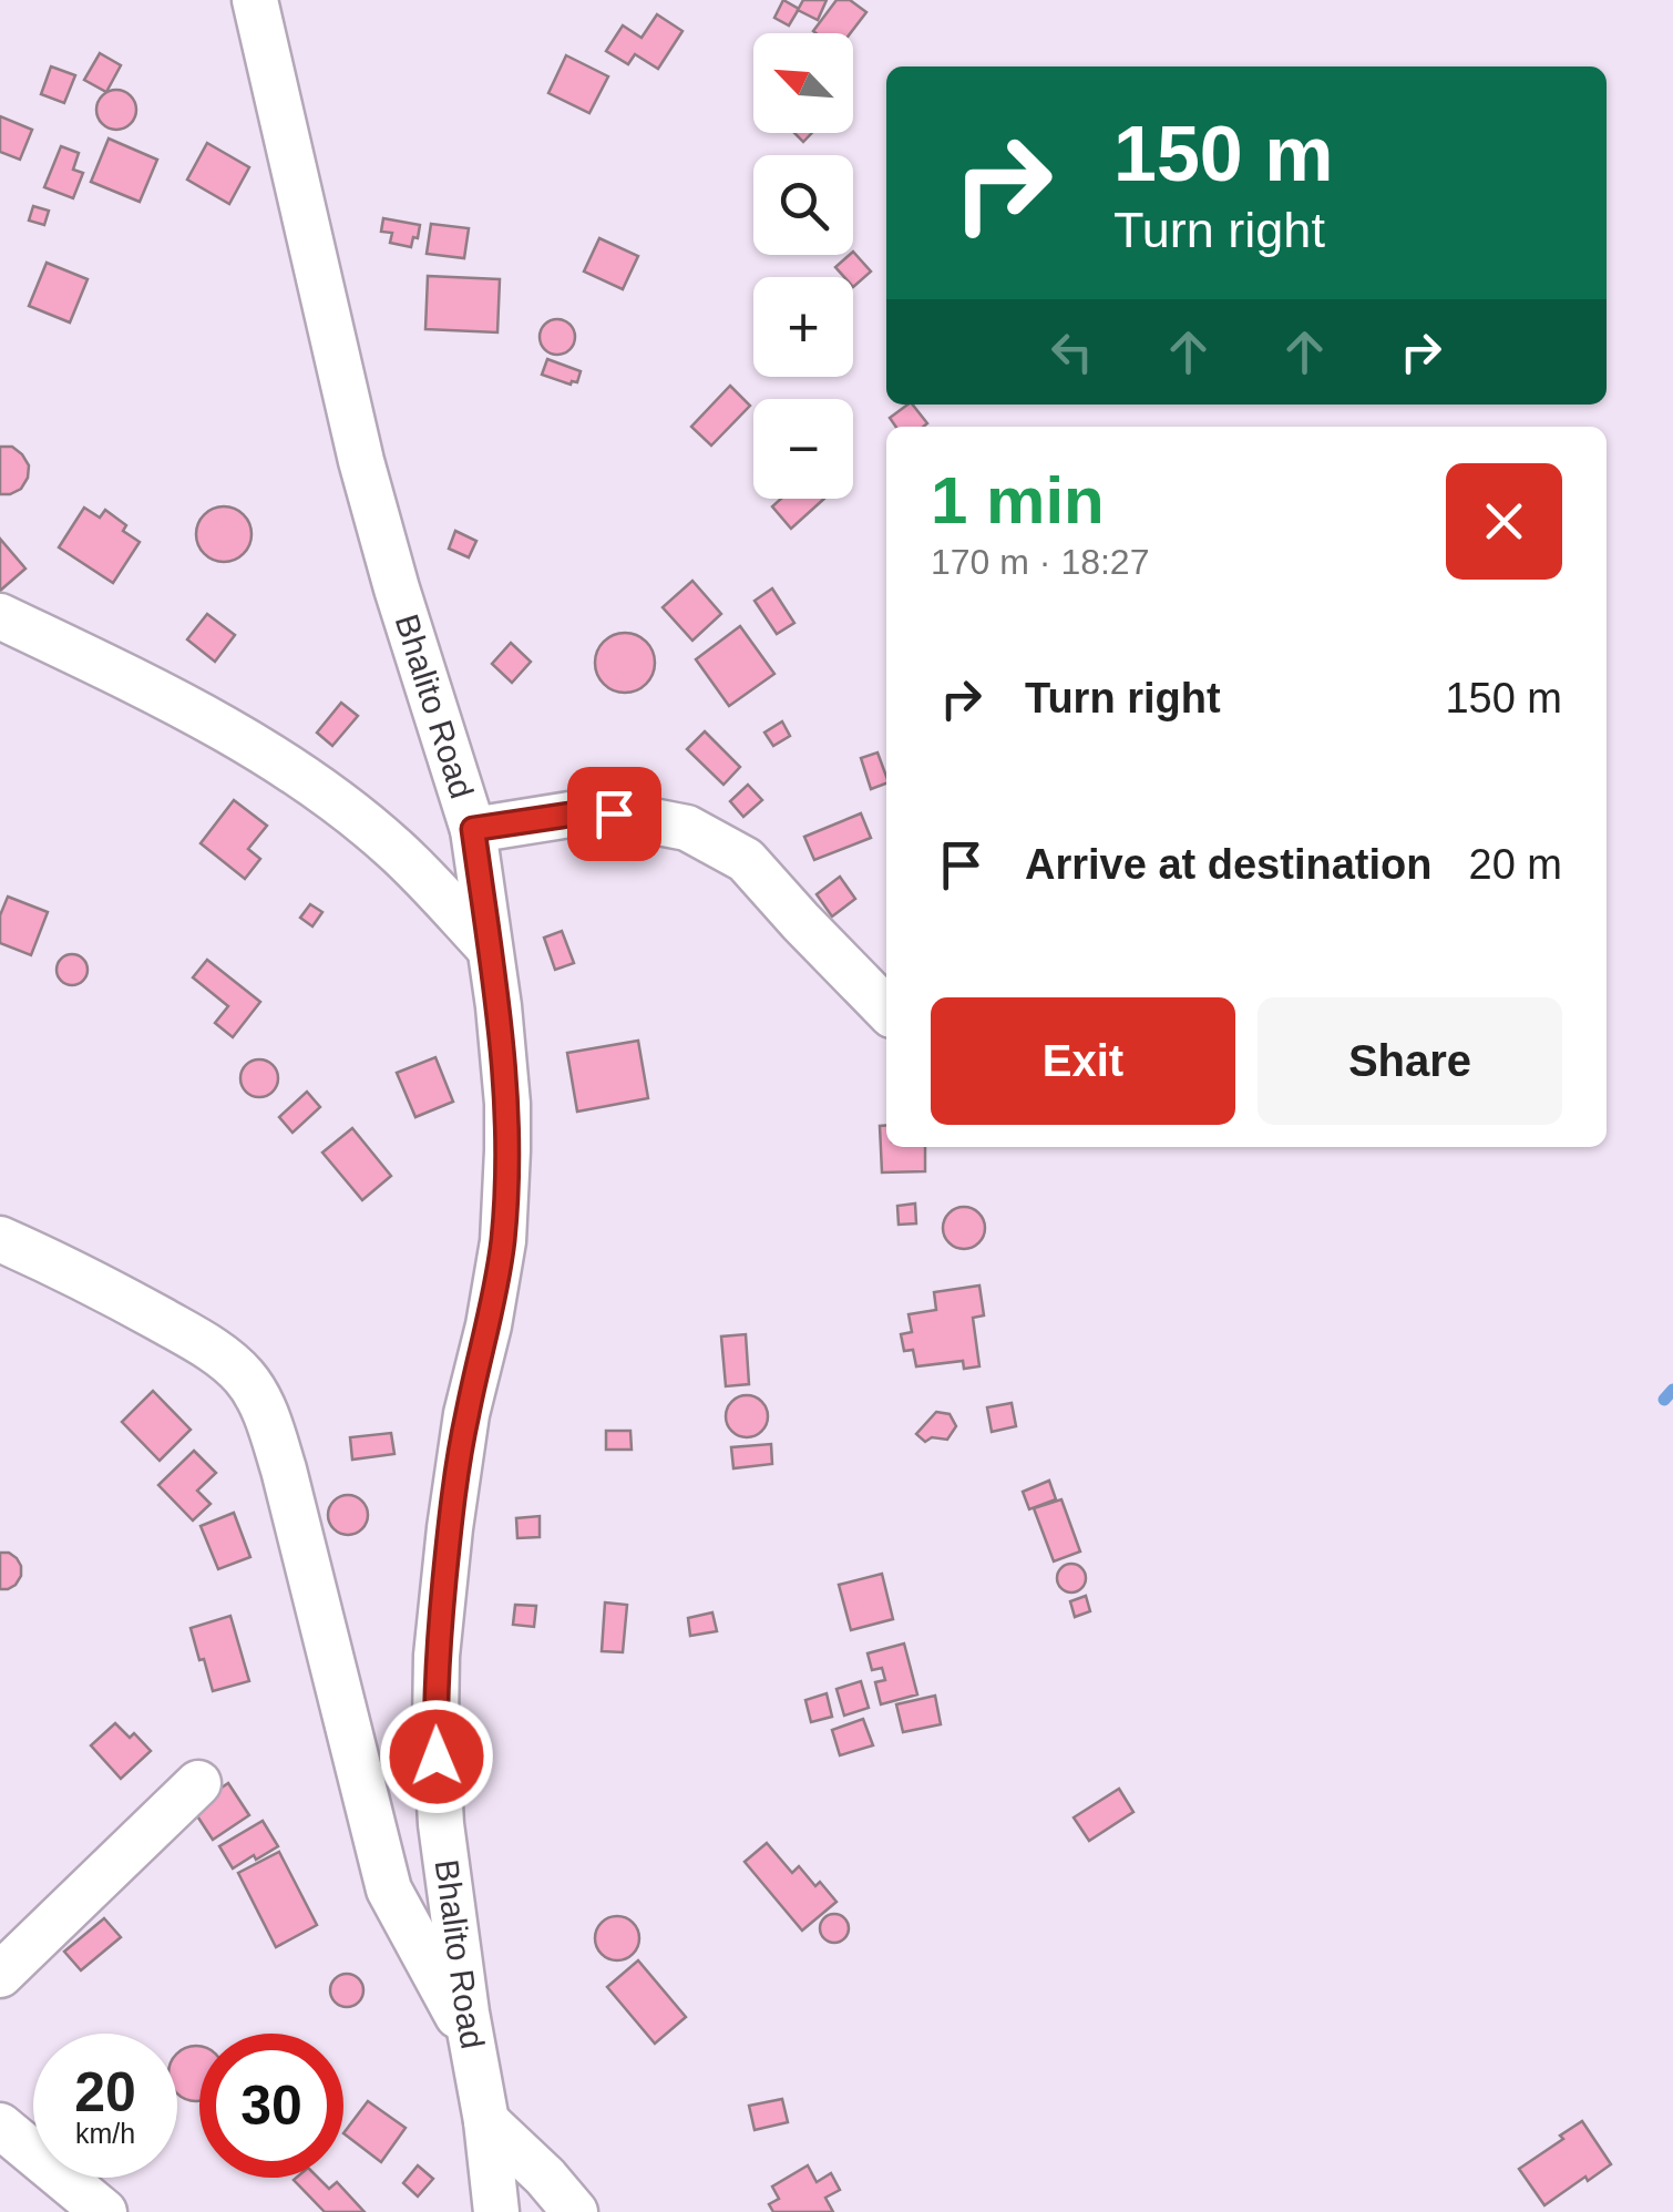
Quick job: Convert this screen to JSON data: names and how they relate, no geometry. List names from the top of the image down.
{
  "streets": {
    "street": ["Bhalito Road"]
  },
  "north": "top left",
  "page": {
    "map_buttons": ["+", "−"],
    "turn": ["150 m", "Turn right"],
    "heading": ["1 min", "170 m · 18:27"],
    "list": [
      {
        "name": "Turn right",
        "value": "150 m"
      },
      {
        "name": "Arrive at destination",
        "value": "20 m"
      }
    ],
    "buttons": ["Exit", "Share"],
    "speed": "20 km/h",
    "limit": "30"
  }
}
